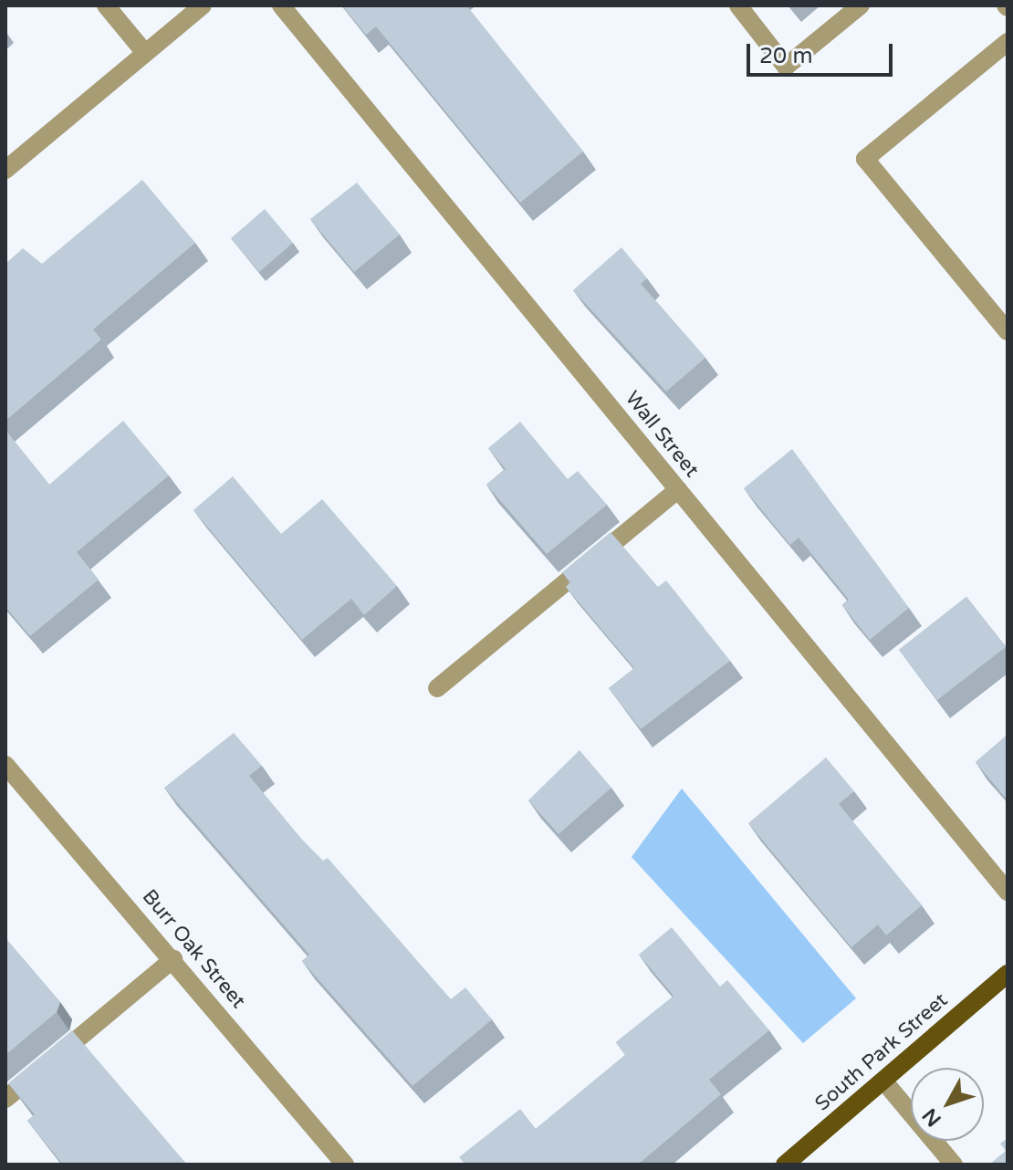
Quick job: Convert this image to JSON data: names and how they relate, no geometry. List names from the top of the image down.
{
  "streets": {
    "main road": ["South Park Street"],
    "street": ["Wall Street", "Burr Oak Street"]
  },
  "scale_bar": "20 m",
  "north": "bottom left"
}
